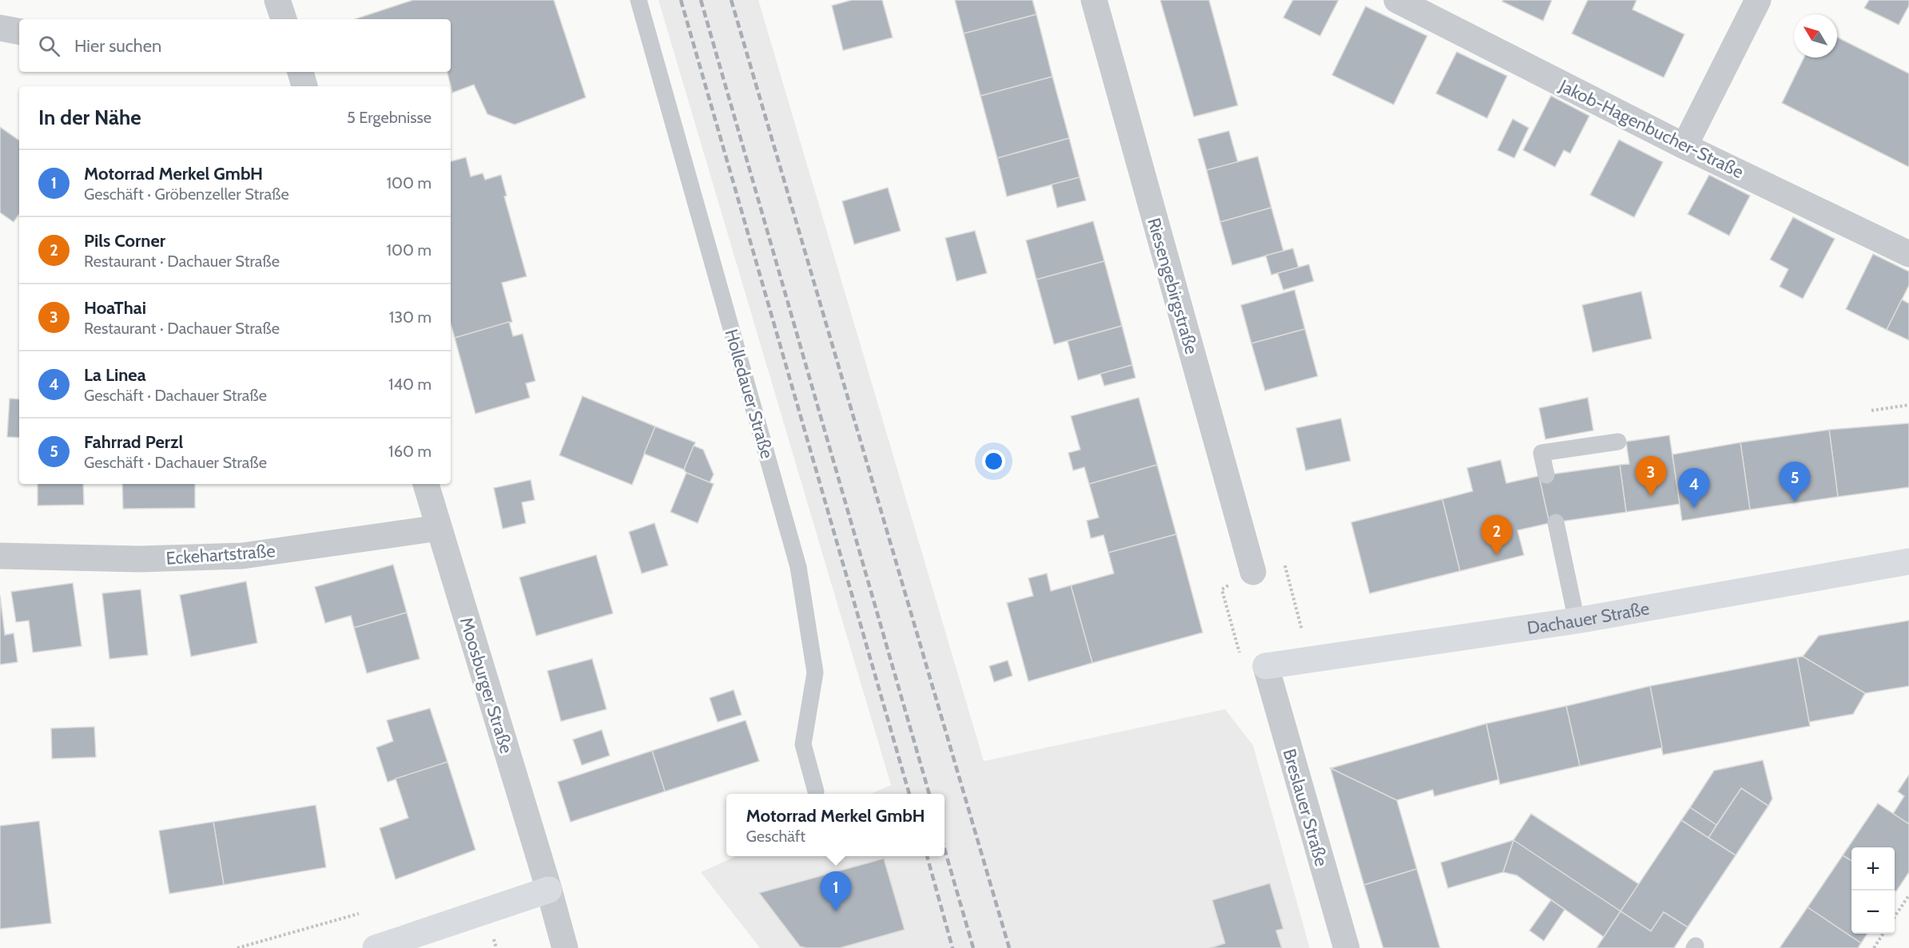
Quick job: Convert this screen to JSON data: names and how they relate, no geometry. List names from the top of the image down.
{
  "streets": {
    "main road": ["Dachauer Straße"],
    "street": [
      "Jakob-Hagenbucher-Straße",
      "Riesengebirgstraße",
      "Eckehartstraße",
      "Moosburger Straße",
      "Breslauer Straße"
    ],
    "lane": ["Holledauer Straße"]
  },
  "crossings": [
    ["Eckehartstraße", "Moosburger Straße"],
    ["Dachauer Straße", "Breslauer Straße"]
  ],
  "north": "top left",
  "page": {
    "search": "Hier suchen",
    "heading": ["In der Nähe", "5 Ergebnisse"],
    "list": [
      {
        "mark": "1",
        "name": "Motorrad Merkel GmbH",
        "note": "Geschäft · Gröbenzeller Straße",
        "value": "100 m"
      },
      {
        "mark": "2",
        "name": "Pils Corner",
        "note": "Restaurant · Dachauer Straße",
        "value": "100 m"
      },
      {
        "mark": "3",
        "name": "HoaThai",
        "note": "Restaurant · Dachauer Straße",
        "value": "130 m"
      },
      {
        "mark": "4",
        "name": "La Linea",
        "note": "Geschäft · Dachauer Straße",
        "value": "140 m"
      },
      {
        "mark": "5",
        "name": "Fahrrad Perzl",
        "note": "Geschäft · Dachauer Straße",
        "value": "160 m"
      }
    ],
    "pins": [
      "3",
      "5",
      "4",
      "2",
      "1"
    ],
    "popup": ["Motorrad Merkel GmbH", "Geschäft"],
    "map_buttons": ["+", "−"]
  }
}
